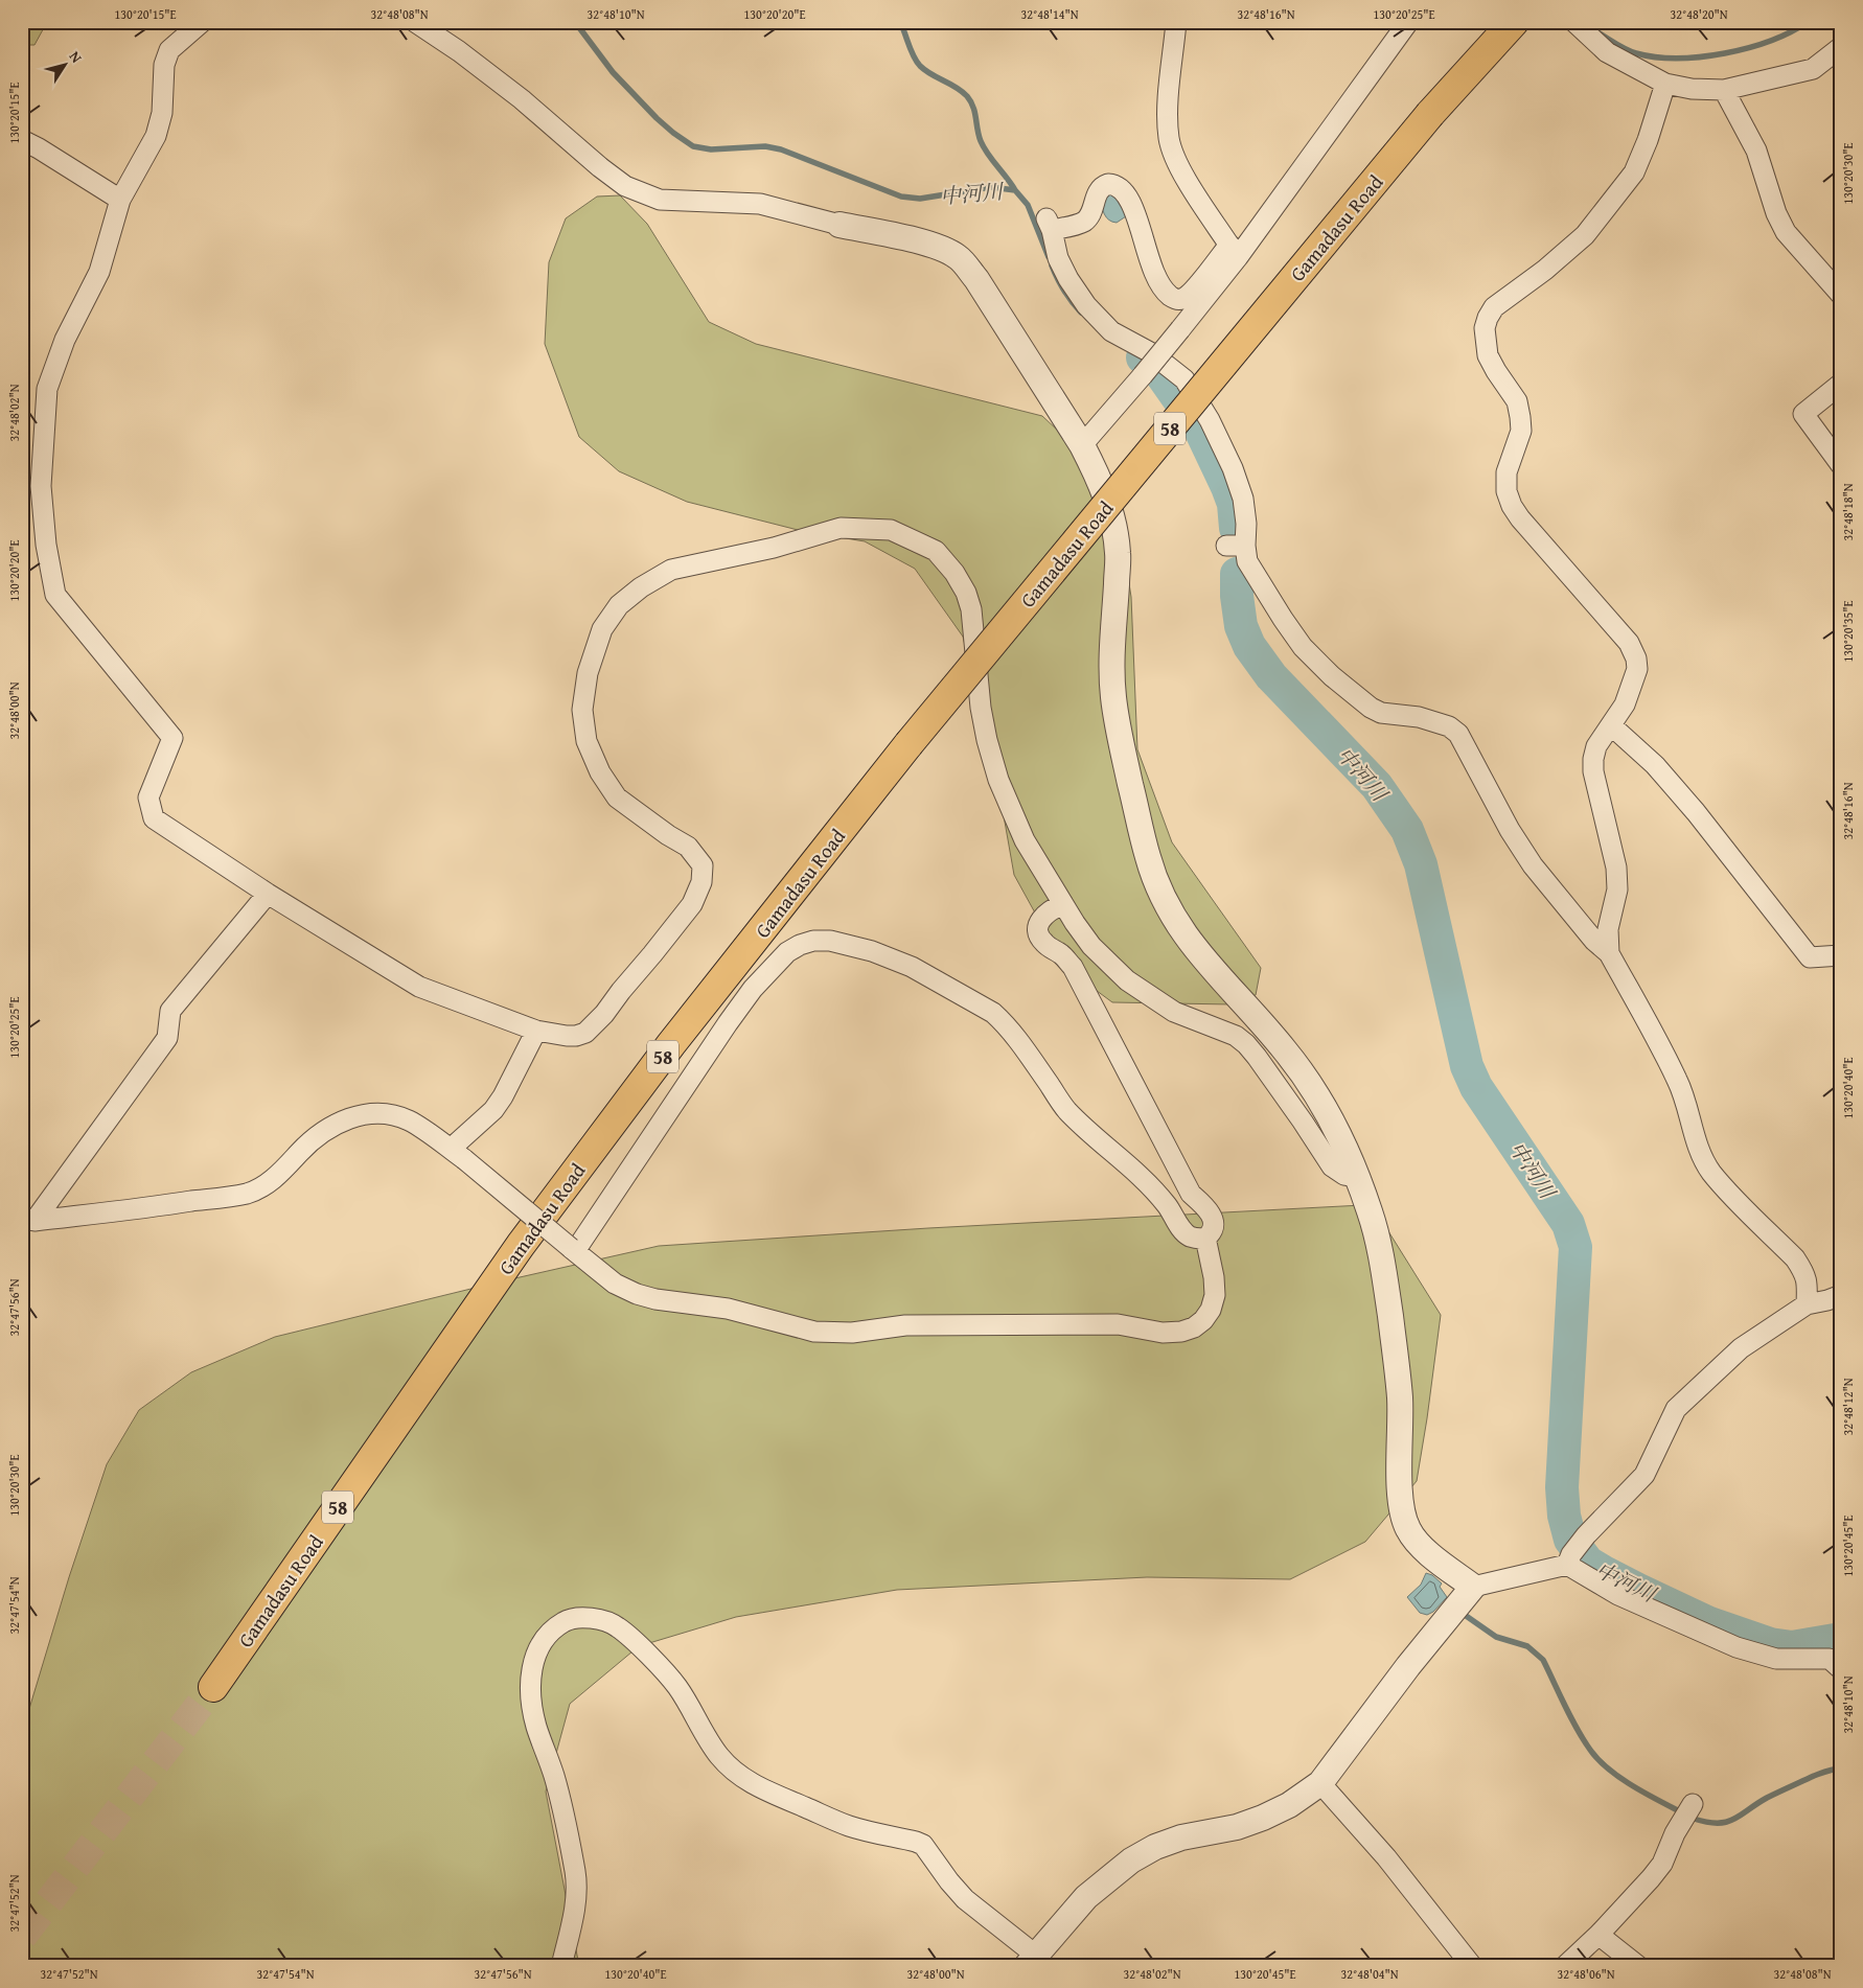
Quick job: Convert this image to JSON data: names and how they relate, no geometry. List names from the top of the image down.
{
  "streets": {
    "highway": ["Gamadasu Road", "58"]
  },
  "water": ["中河川"],
  "north": "top right",
  "coordinates": [
    "130°20'15\"E",
    "32°48'08\"N",
    "32°48'10\"N",
    "130°20'20\"E",
    "32°48'14\"N",
    "32°48'16\"N",
    "130°20'25\"E",
    "32°48'20\"N",
    "130°20'30\"E",
    "32°48'02\"N",
    "32°48'18\"N",
    "130°20'35\"E",
    "32°48'00\"N",
    "130°20'40\"E",
    "32°47'56\"N",
    "32°48'12\"N",
    "130°20'45\"E",
    "32°47'54\"N",
    "32°47'52\"N",
    "32°48'04\"N",
    "32°48'06\"N"
  ]
}
